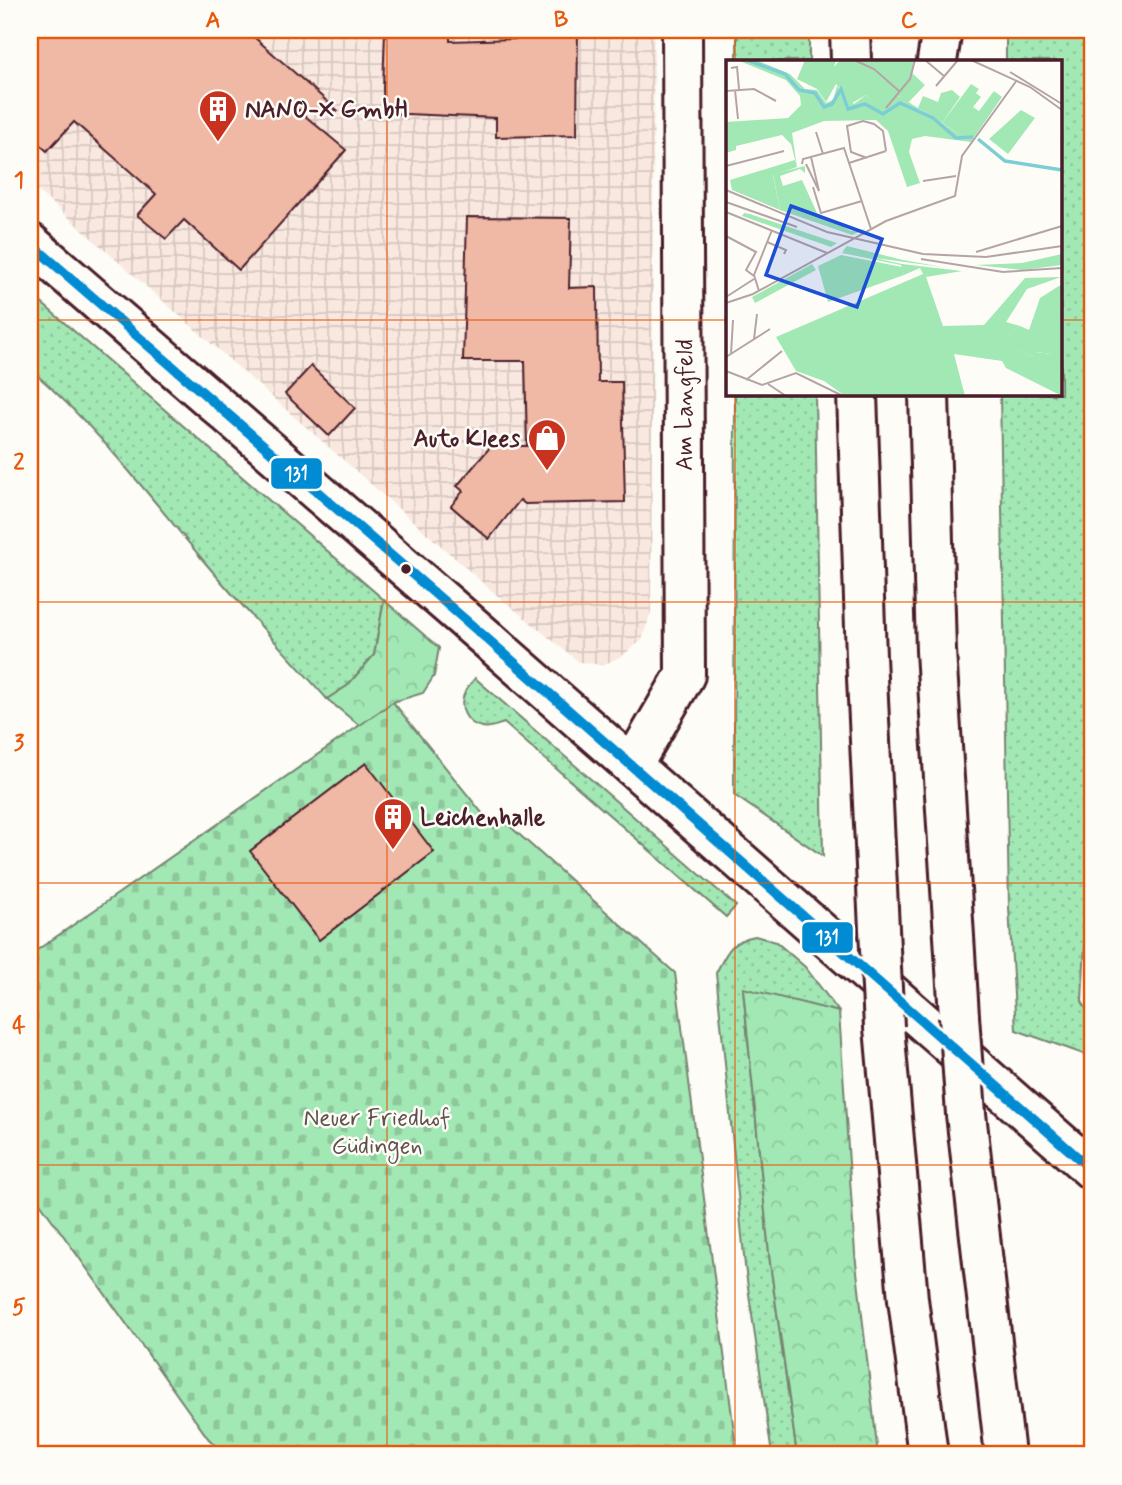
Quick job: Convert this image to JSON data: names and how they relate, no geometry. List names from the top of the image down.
{
  "streets": {
    "main road": ["Am Langfeld"]
  },
  "parks": ["Neuer Friedhof Güdingen"],
  "places": {
    "building": ["NANO-X GmbH", "Leichenhalle"],
    "shop": ["Auto Klees"]
  },
  "lines": ["transit line 131"],
  "grid": {
    "columns": ["A", "B", "C"],
    "rows": [
      "1",
      "2",
      "3",
      "4",
      "5"
    ]
  }
}
